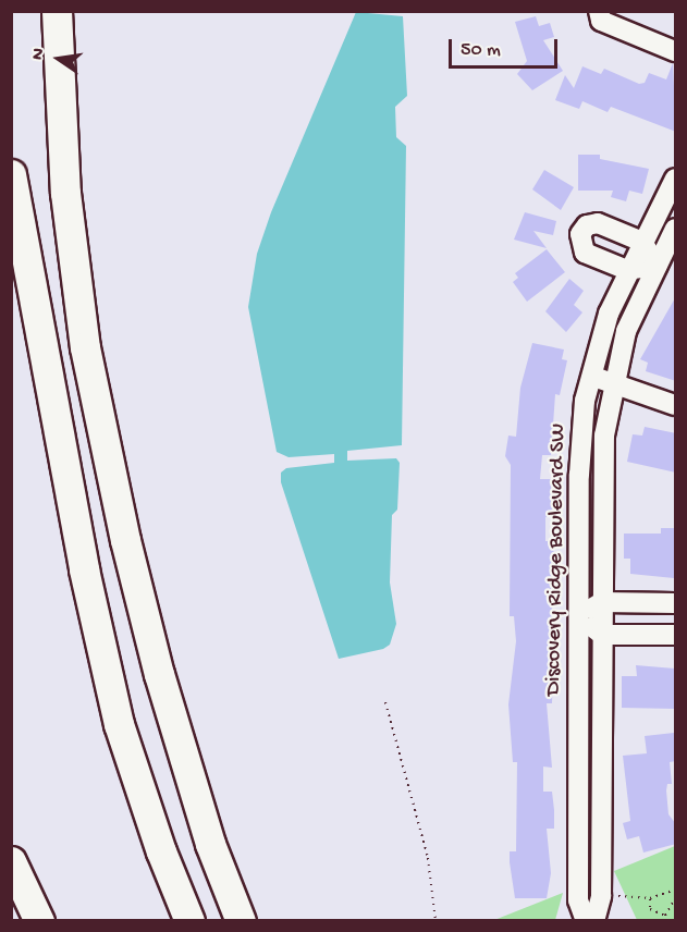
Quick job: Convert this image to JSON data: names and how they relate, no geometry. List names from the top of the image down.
{
  "streets": {
    "street": ["Discovery Ridge Boulevard SW"]
  },
  "scale_bar": "50 m",
  "north": "left"
}
